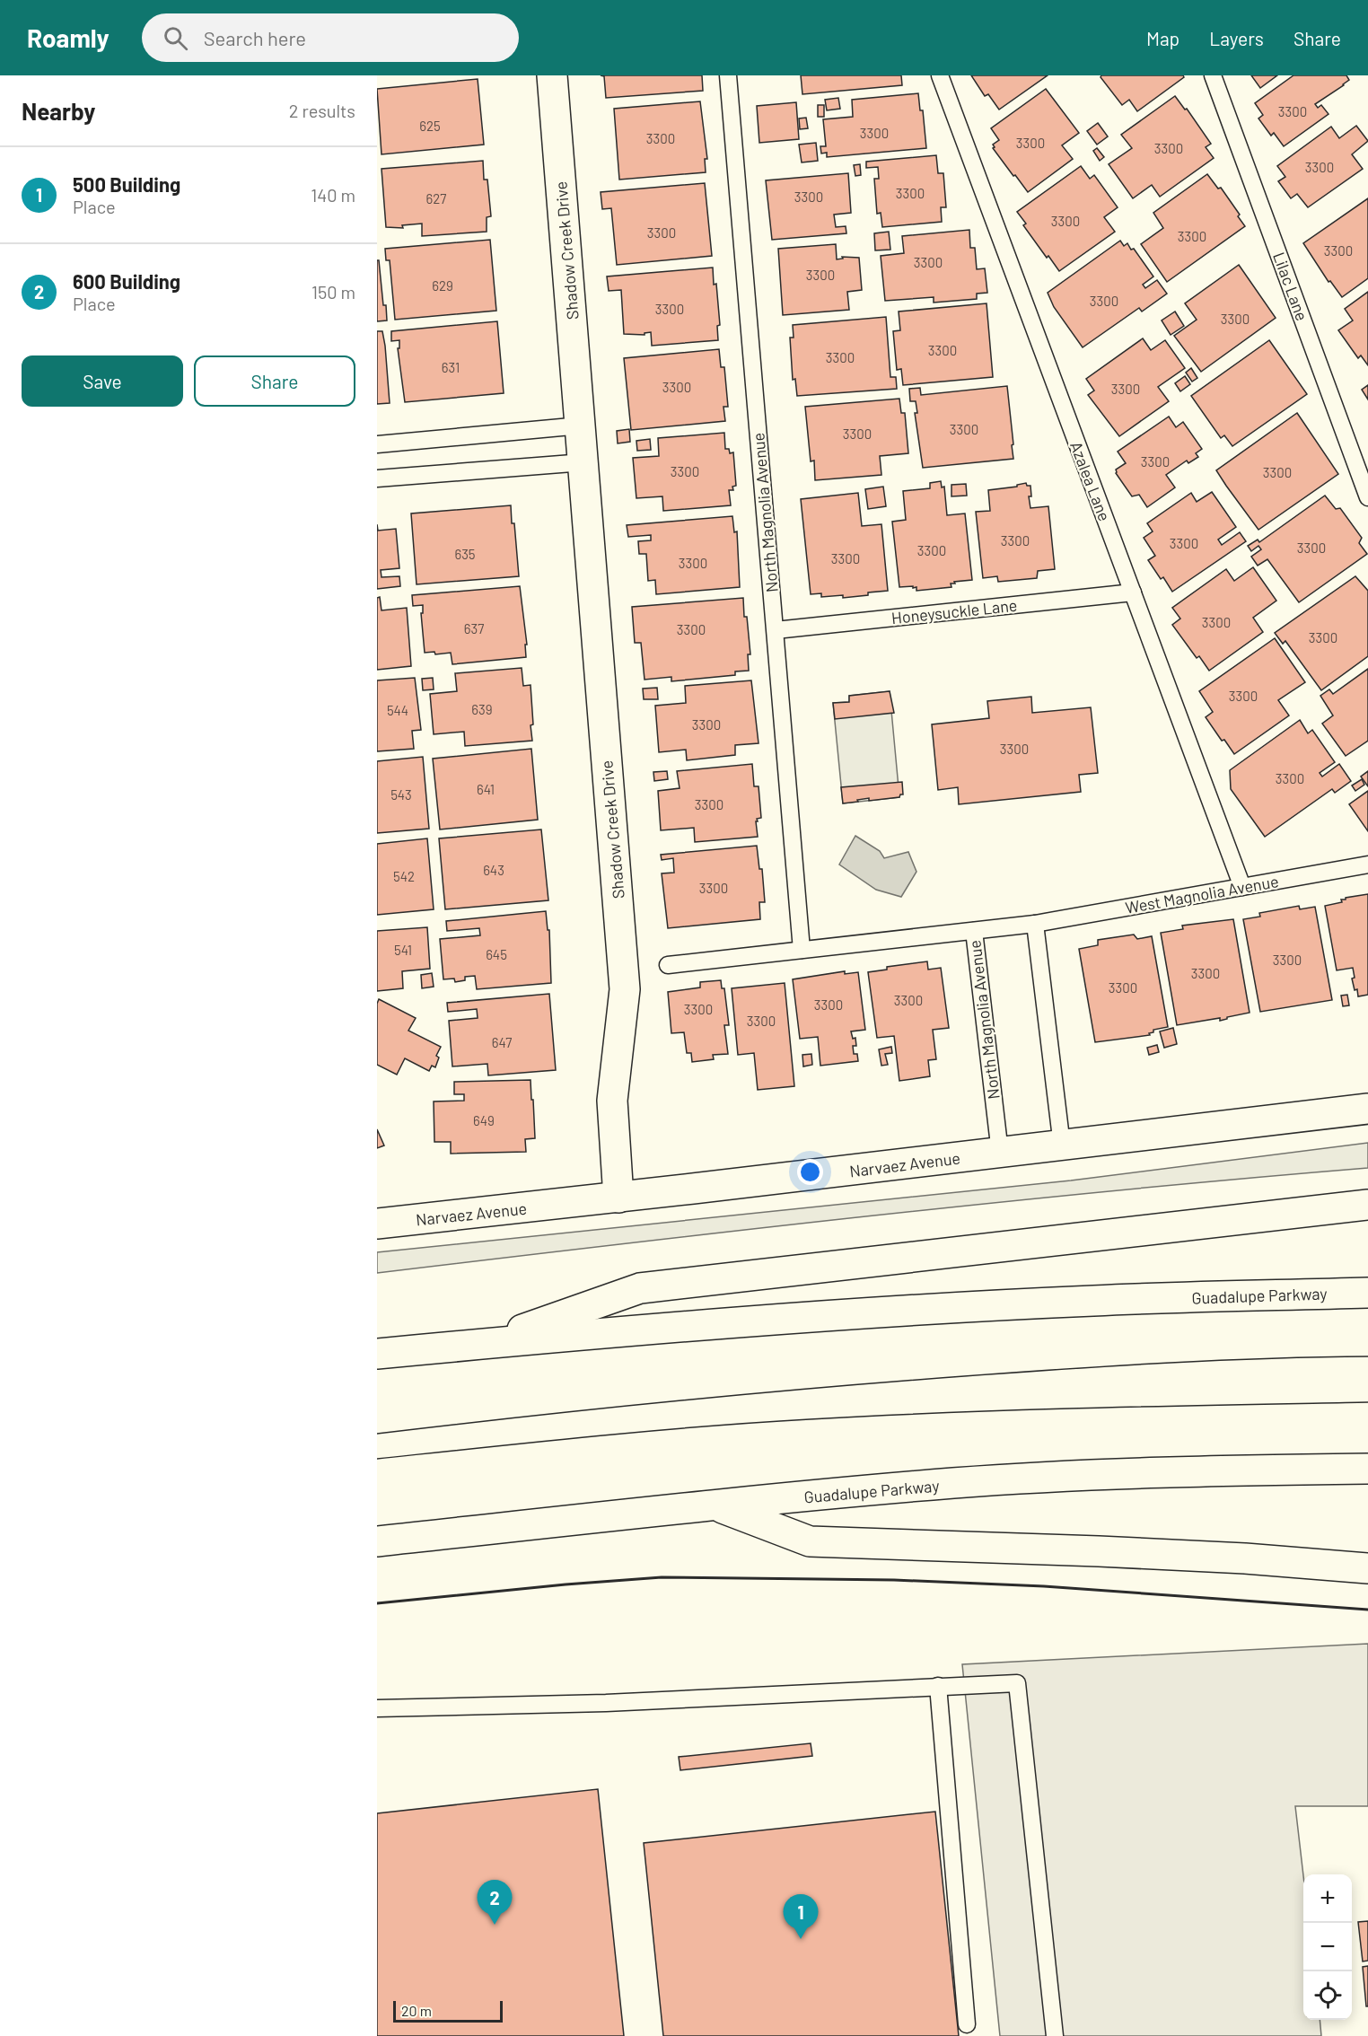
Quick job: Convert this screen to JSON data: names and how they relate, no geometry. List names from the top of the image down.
{
  "streets": {
    "main road": ["Shadow Creek Drive", "Narvaez Avenue", "Guadalupe Parkway"],
    "lane": [
      "Lilac Lane",
      "Azalea Lane",
      "North Magnolia Avenue",
      "Honeysuckle Lane",
      "West Magnolia Avenue"
    ]
  },
  "crossings": [
    ["Shadow Creek Drive", "Narvaez Avenue"],
    ["Azalea Lane", "Honeysuckle Lane"],
    ["Azalea Lane", "West Magnolia Avenue"],
    ["North Magnolia Avenue", "Honeysuckle Lane"],
    ["North Magnolia Avenue", "West Magnolia Avenue"],
    ["North Magnolia Avenue", "Narvaez Avenue"]
  ],
  "house_numbers": [
    "3300",
    "625",
    "3300",
    "3300",
    "3300",
    "3300",
    "3300",
    "3300",
    "3300",
    "627",
    "3300",
    "3300",
    "3300",
    "3300",
    "3300",
    "3300",
    "629",
    "3300",
    "3300",
    "3300",
    "3300",
    "3300",
    "631",
    "3300",
    "3300",
    "3300",
    "3300",
    "3300",
    "3300",
    "3300",
    "3300",
    "3300",
    "3300",
    "3300",
    "635",
    "3300",
    "3300",
    "3300",
    "637",
    "3300",
    "3300",
    "3300",
    "639",
    "544",
    "3300",
    "3300",
    "3300",
    "641",
    "543",
    "3300",
    "643",
    "542",
    "3300",
    "541",
    "645",
    "3300",
    "3300",
    "3300",
    "3300",
    "3300",
    "3300",
    "3300",
    "647",
    "649"
  ],
  "scale_bar": "20 m",
  "page": {
    "header": "Roamly",
    "search": "Search here",
    "nav": ["Map", "Layers", "Share"],
    "heading": ["Nearby", "2 results"],
    "list": [
      {
        "mark": "1",
        "name": "500 Building",
        "note": "Place",
        "value": "140 m"
      },
      {
        "mark": "2",
        "name": "600 Building",
        "note": "Place",
        "value": "150 m"
      }
    ],
    "buttons": ["Save", "Share"],
    "map_buttons": ["+", "−"],
    "pins": ["2", "1"],
    "scale": "20 m"
  }
}
